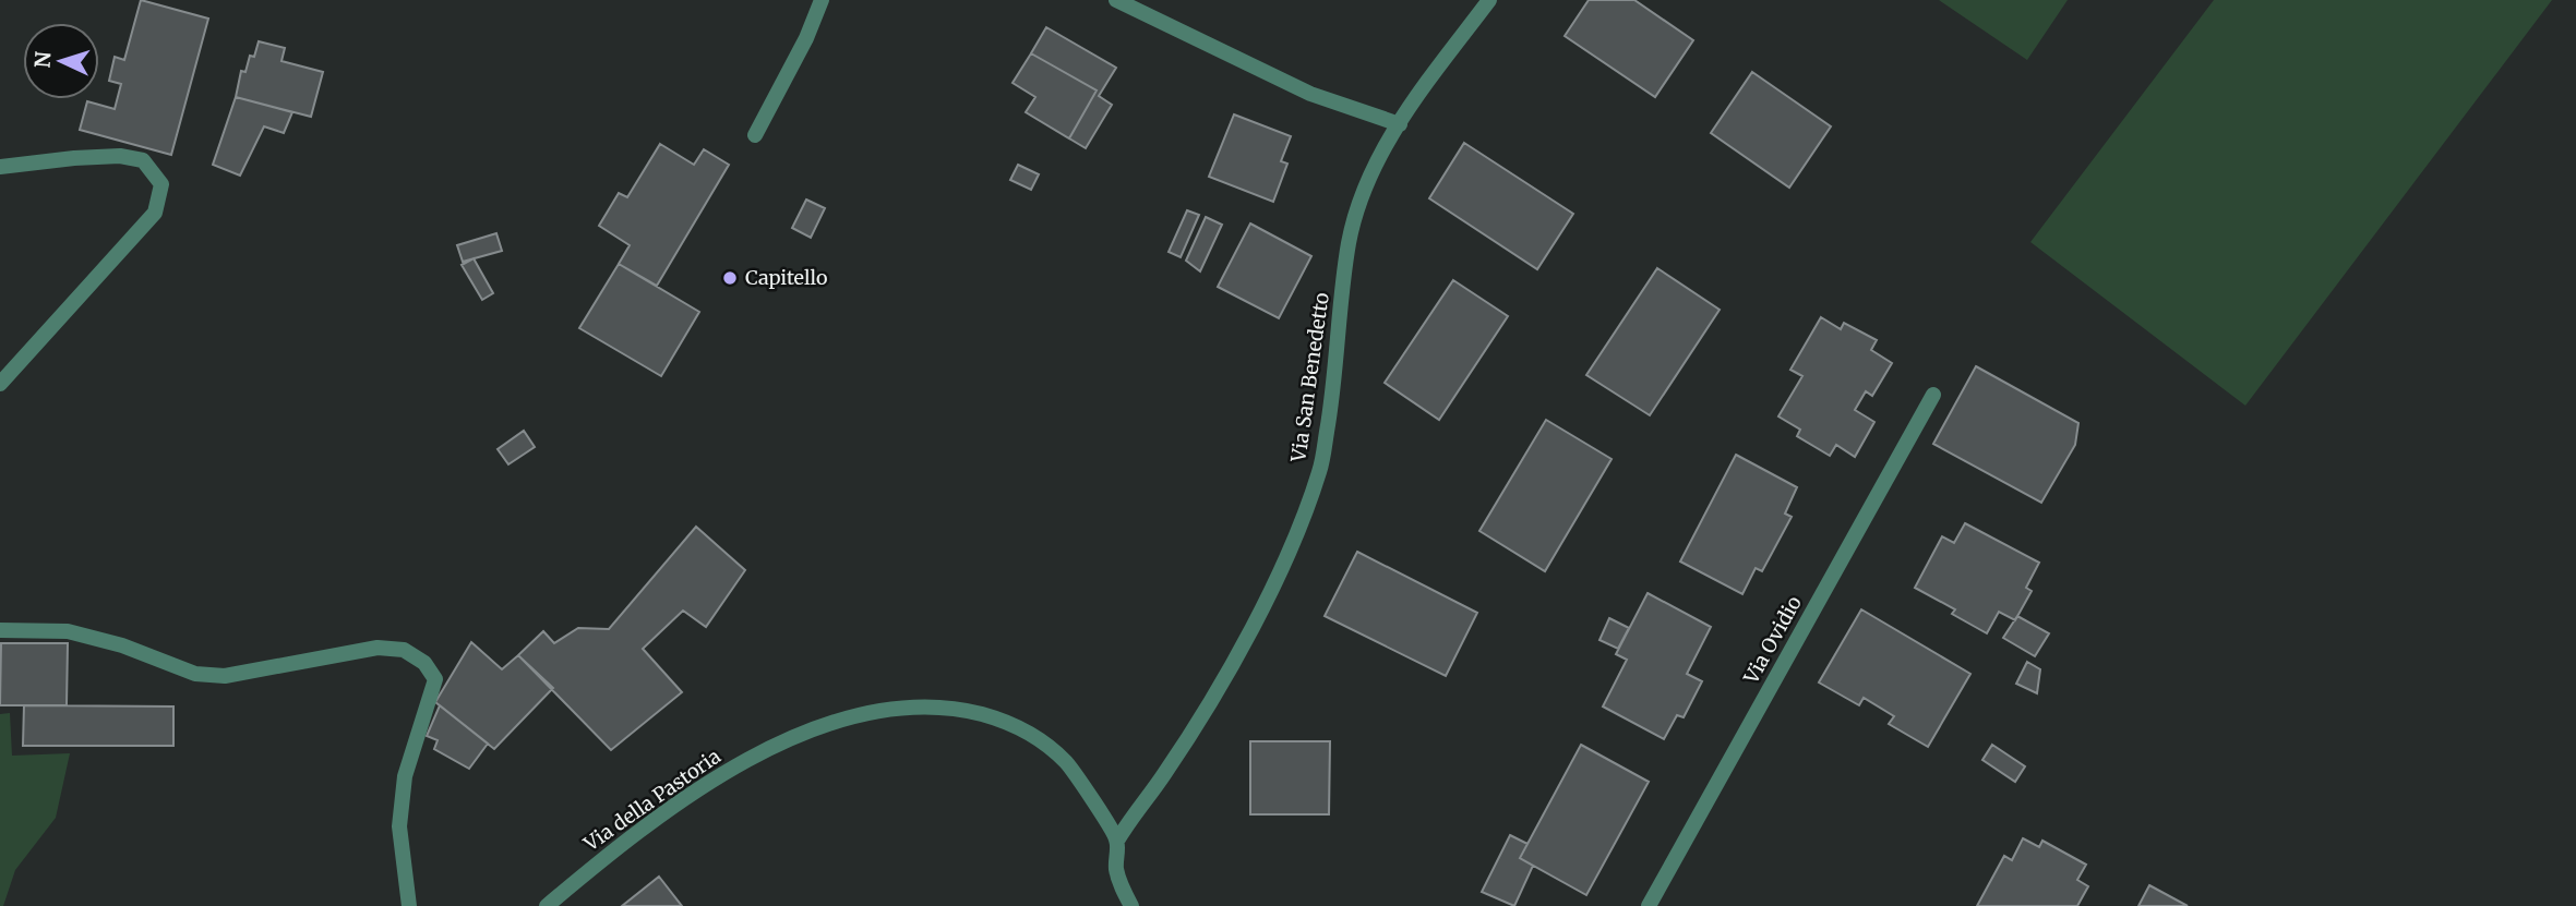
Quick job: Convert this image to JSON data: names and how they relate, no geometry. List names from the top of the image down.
{
  "streets": {
    "street": ["Via San Benedetto", "Via Ovidio", "Via della Pastoria"]
  },
  "crossings": [
    ["Via San Benedetto", "Via della Pastoria"]
  ],
  "places": ["Capitello"],
  "north": "left"
}
